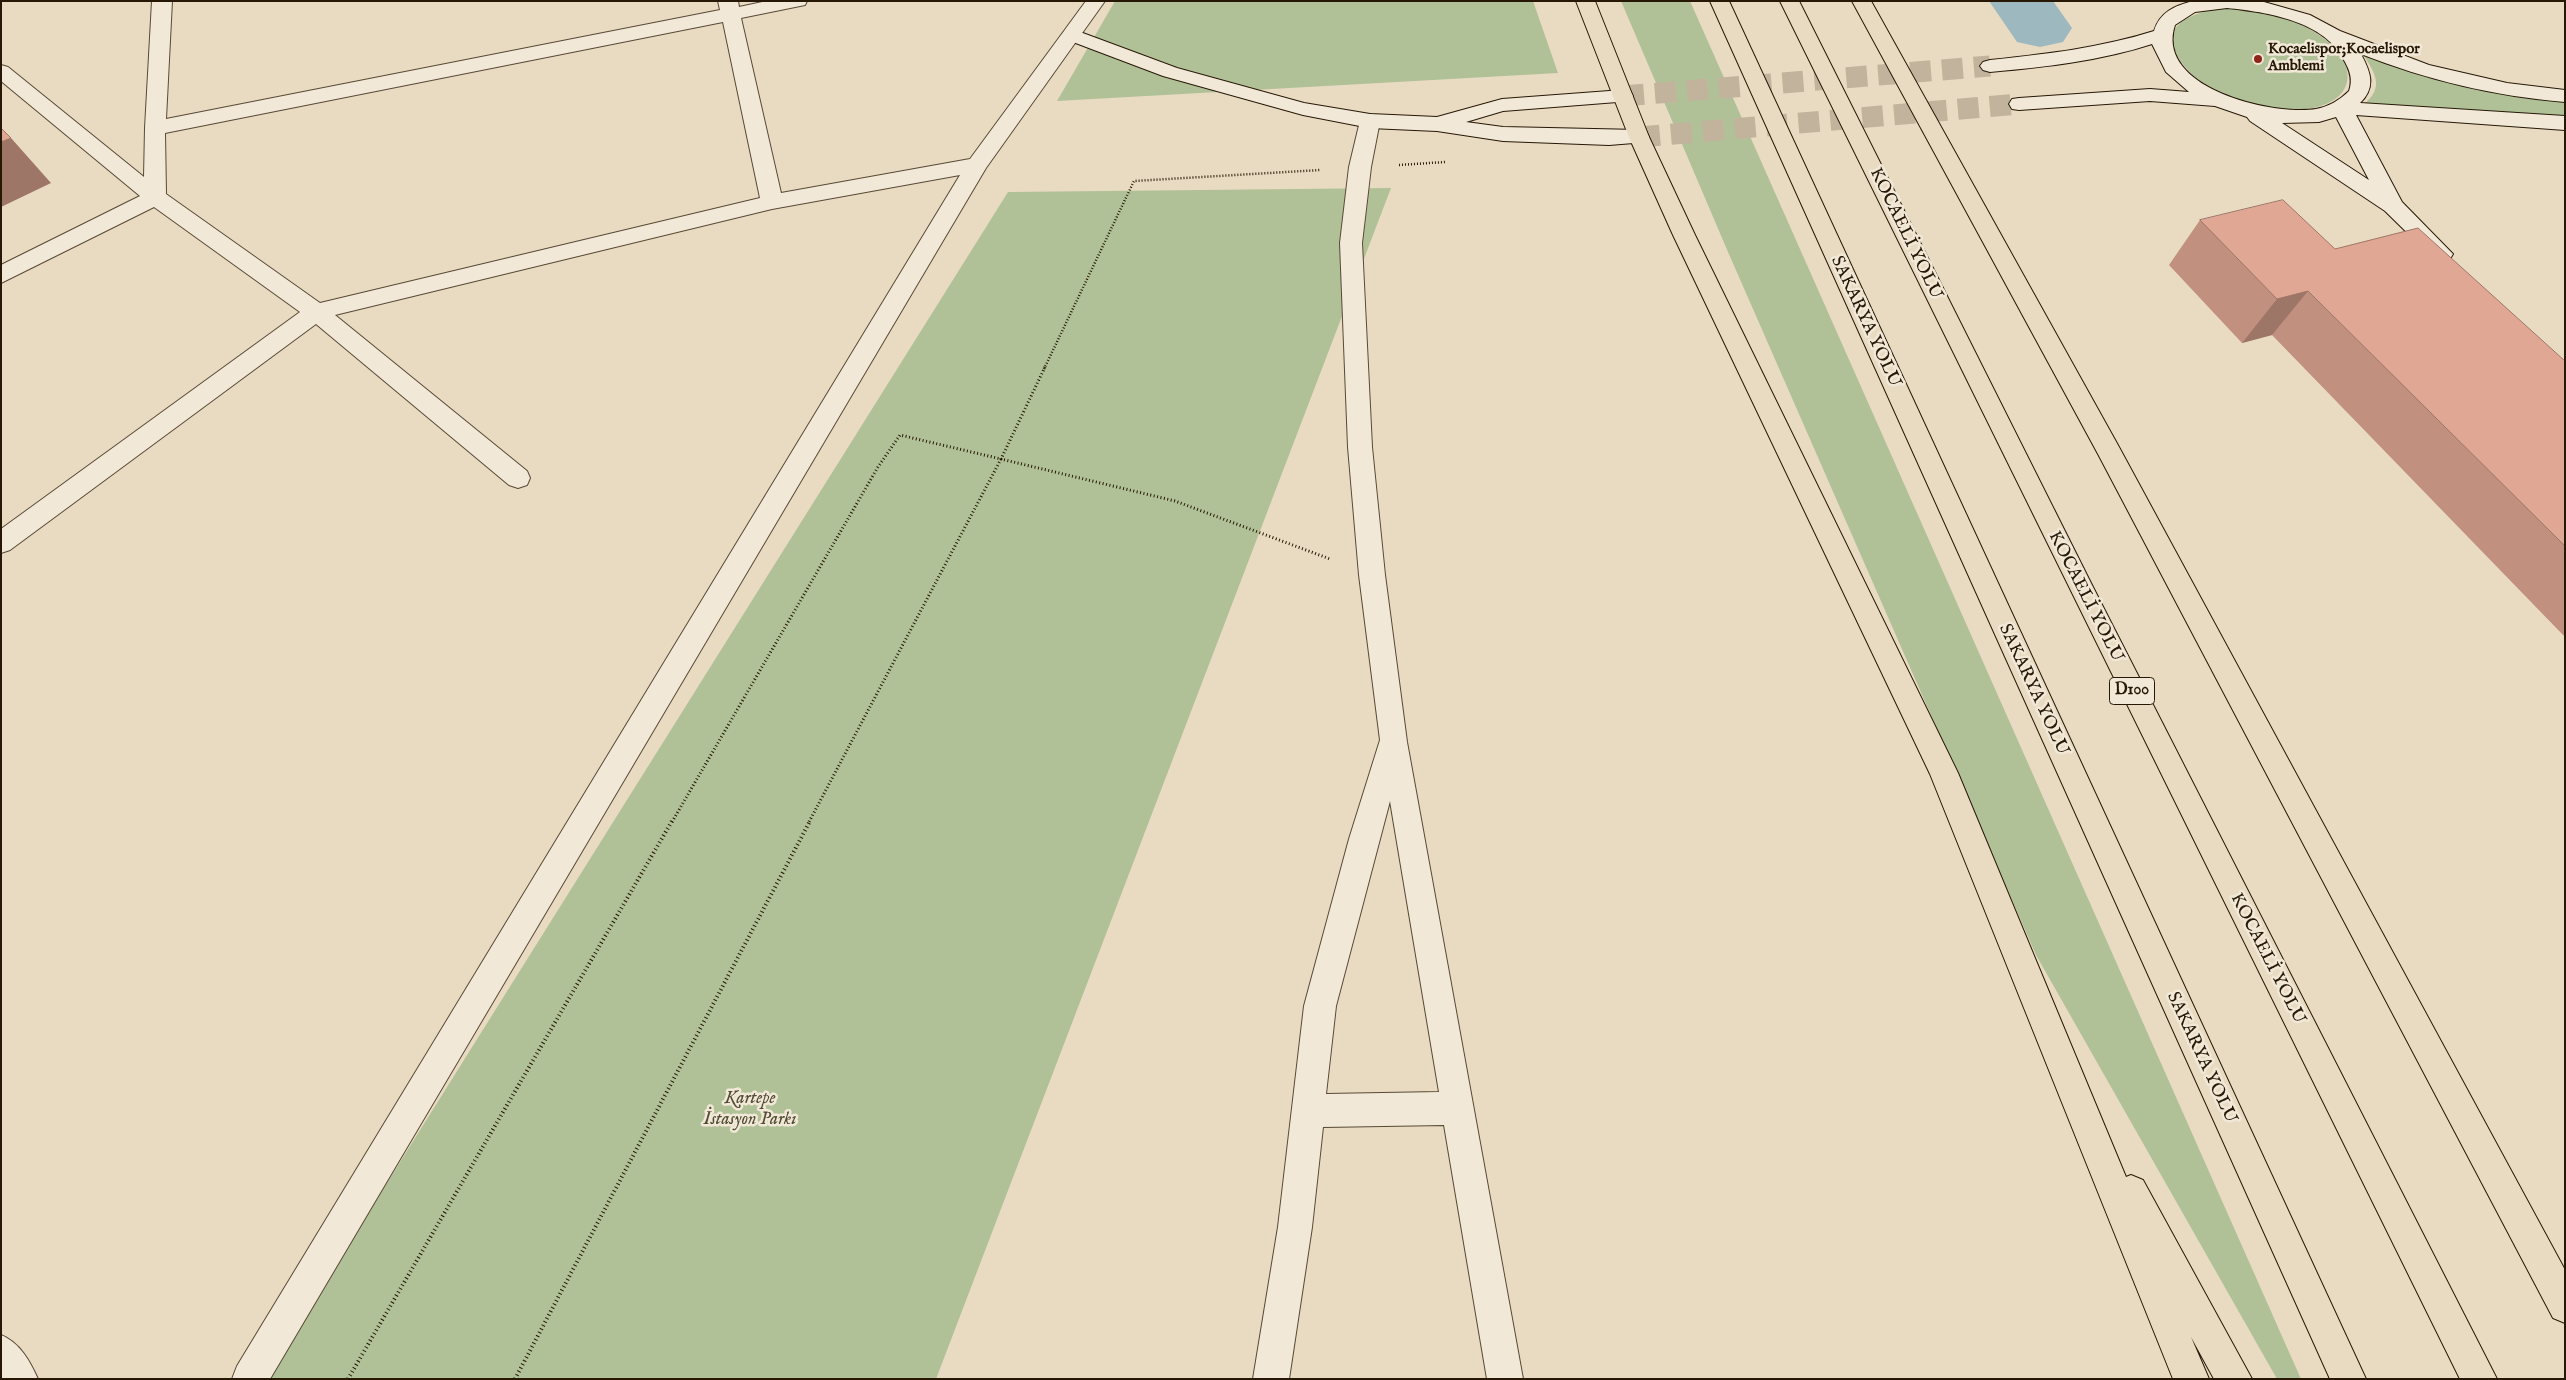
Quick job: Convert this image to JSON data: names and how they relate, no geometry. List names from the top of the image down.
{
  "streets": {
    "highway": ["KOCAELİ YOLU", "SAKARYA YOLU", "D100"]
  },
  "parks": ["Kartepe İstasyon Parkı"],
  "places": ["Kocaelispor;Kocaelispor Amblemi"]
}
